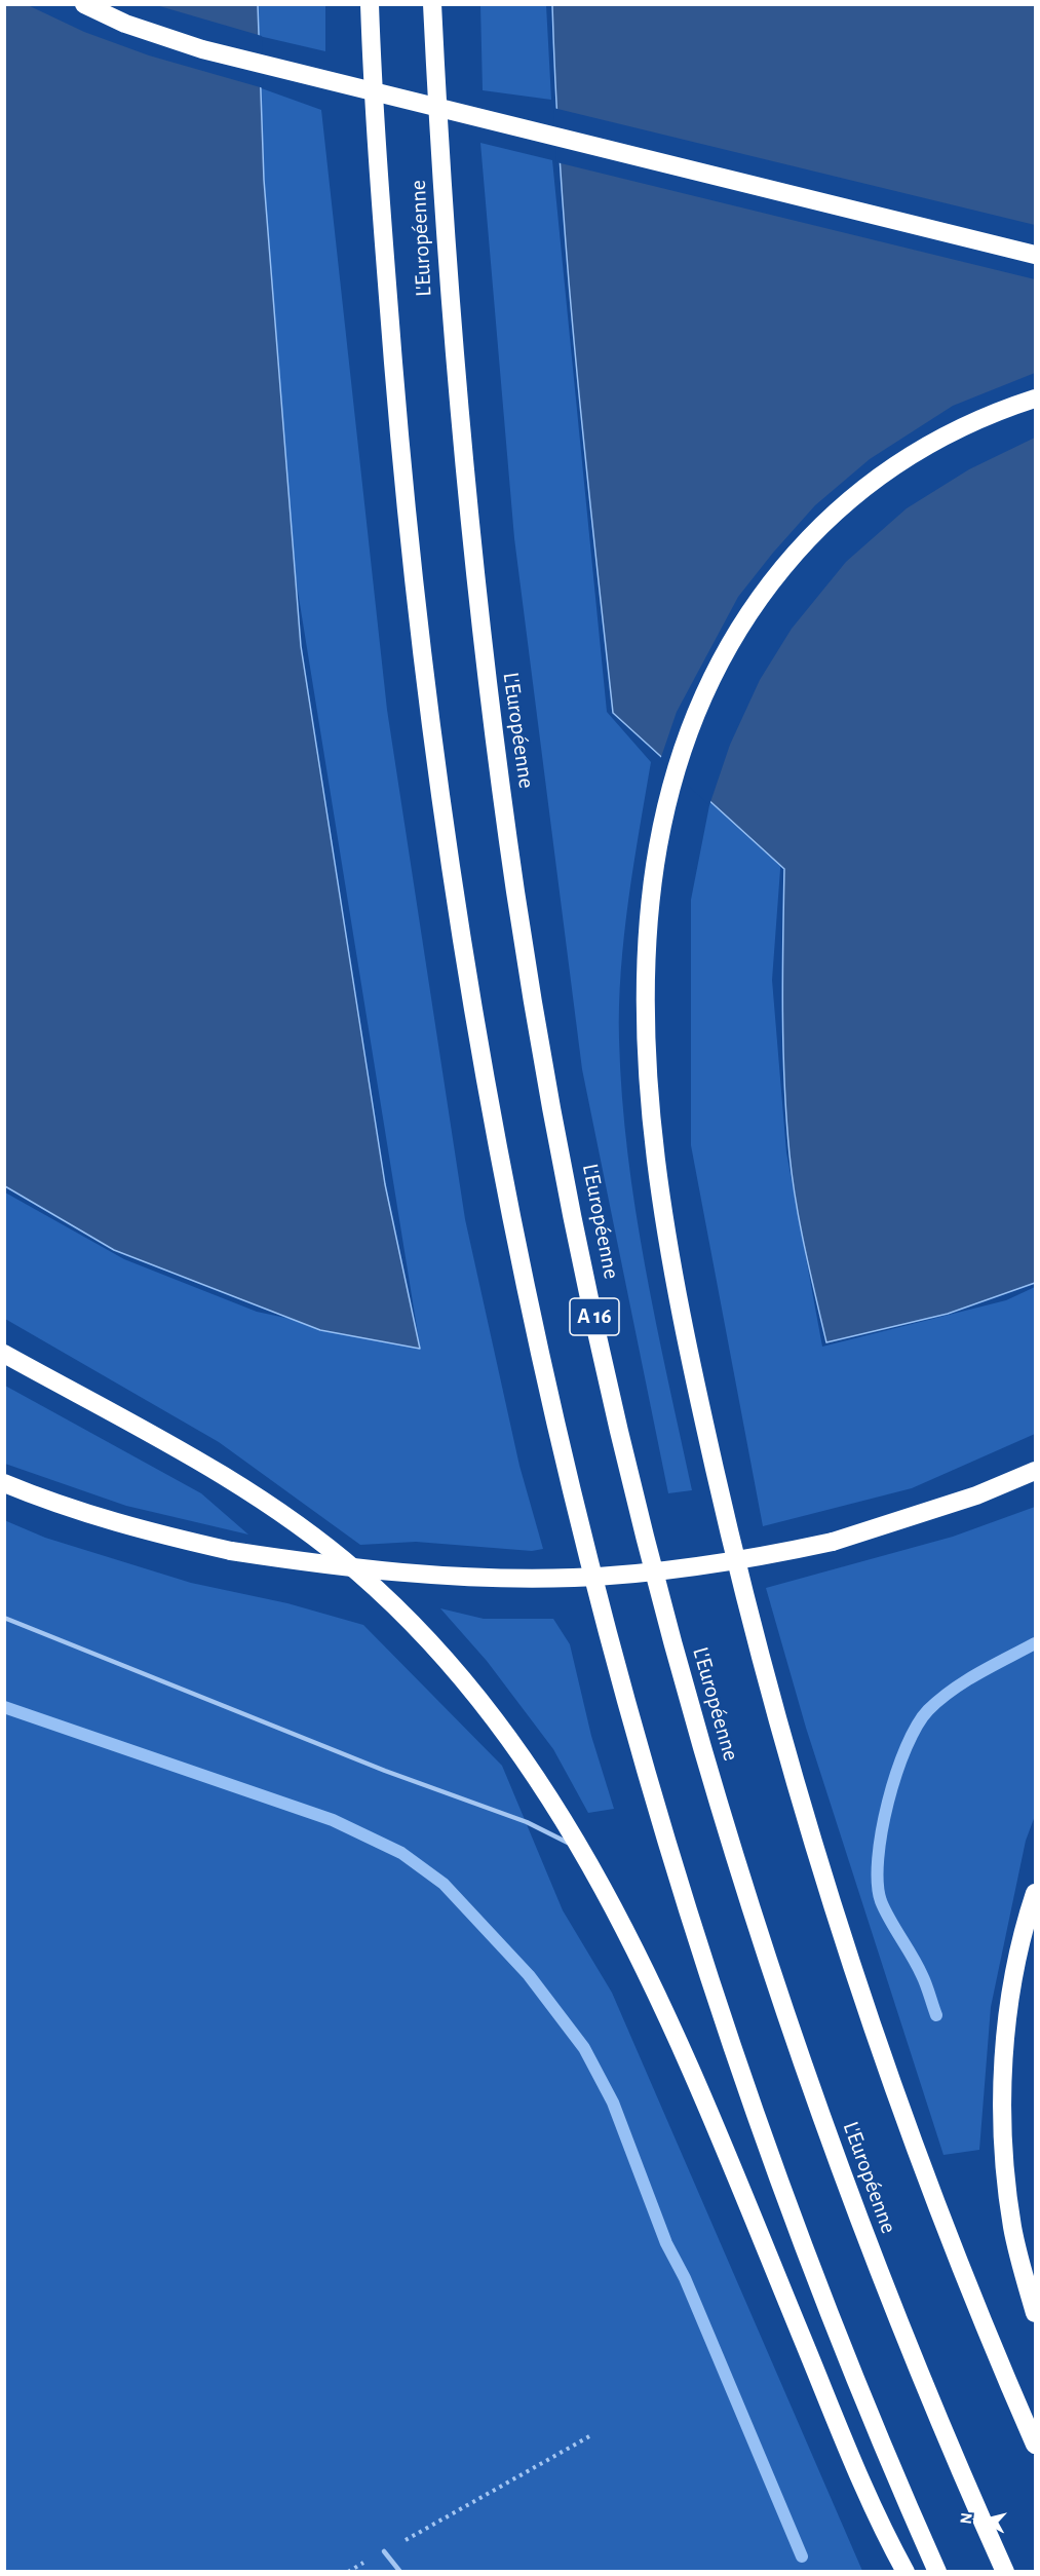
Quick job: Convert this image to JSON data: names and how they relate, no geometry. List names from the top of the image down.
{
  "streets": {
    "highway": ["L'Européenne", "A 16"]
  },
  "north": "left"
}
